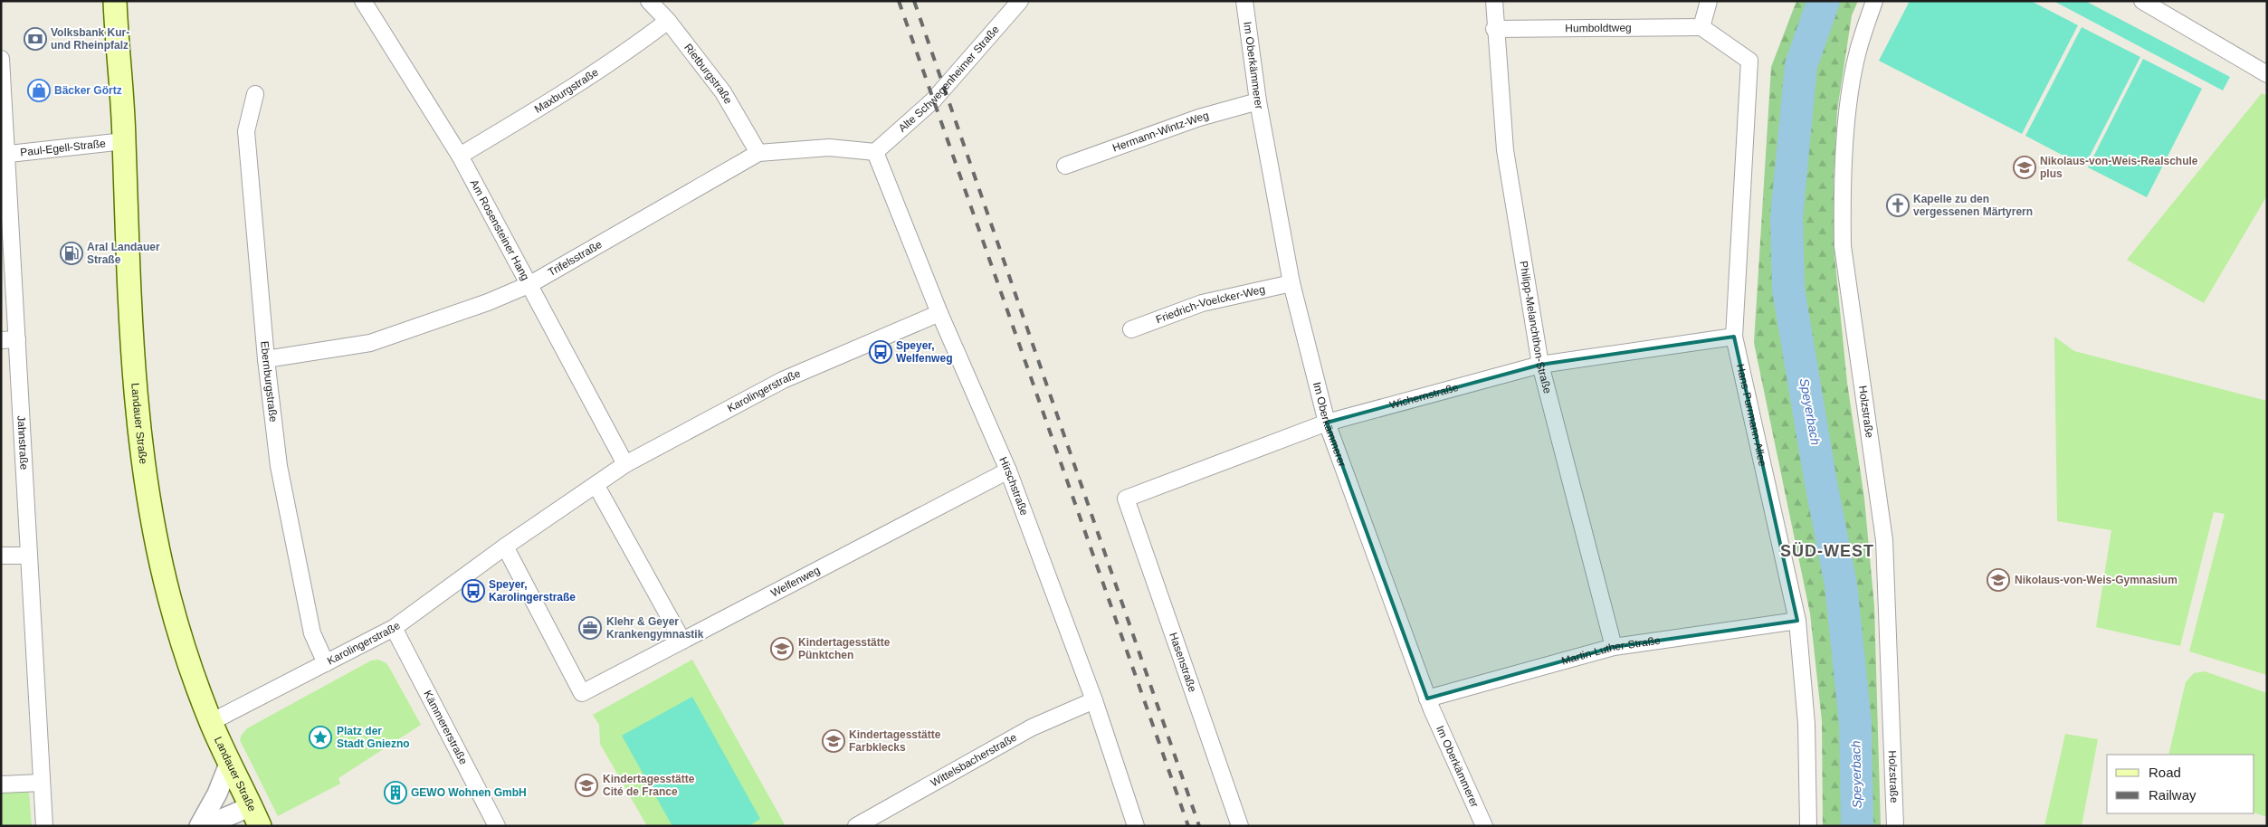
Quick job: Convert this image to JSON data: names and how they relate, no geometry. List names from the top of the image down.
{
  "streets": {
    "main road": ["Landauer Straße"],
    "street": [
      "Humboldtweg",
      "Im Oberkämmerer",
      "Rietburgstraße",
      "Alte Schwegenheimer Straße",
      "Maxburgstraße",
      "Hermann-Wintz-Weg",
      "Paul-Egell-Straße",
      "Am Rosensteiner Hang",
      "Trifelsstraße",
      "Friedrich-Voelcker-Weg",
      "Philipp-Melanchthon-Straße",
      "Ebernburgstraße",
      "Karolingerstraße",
      "Wichernstraße",
      "Holzstraße",
      "Hans-Purrmann-Allee",
      "Jahnstraße",
      "Hirschstraße",
      "Welfenweg",
      "Martin-Luther-Straße",
      "Hasenstraße",
      "Kämmererstraße",
      "Wittelsbacherstraße"
    ]
  },
  "crossings": [
    ["Humboldtweg", "Philipp-Melanchthon-Straße"],
    ["Humboldtweg", "Hans-Purrmann-Allee"],
    ["Im Oberkämmerer", "Hermann-Wintz-Weg"],
    ["Im Oberkämmerer", "Friedrich-Voelcker-Weg"],
    ["Im Oberkämmerer", "Wichernstraße"],
    ["Im Oberkämmerer", "Martin-Luther-Straße"],
    ["Rietburgstraße", "Maxburgstraße"],
    ["Rietburgstraße", "Trifelsstraße"],
    ["Alte Schwegenheimer Straße", "Trifelsstraße"],
    ["Alte Schwegenheimer Straße", "Hirschstraße"],
    ["Maxburgstraße", "Am Rosensteiner Hang"],
    ["Paul-Egell-Straße", "Landauer Straße"],
    ["Paul-Egell-Straße", "Jahnstraße"],
    ["Am Rosensteiner Hang", "Trifelsstraße"],
    ["Am Rosensteiner Hang", "Karolingerstraße"],
    ["Trifelsstraße", "Ebernburgstraße"],
    ["Trifelsstraße", "Hirschstraße"],
    ["Philipp-Melanchthon-Straße", "Wichernstraße"],
    ["Philipp-Melanchthon-Straße", "Martin-Luther-Straße"],
    ["Ebernburgstraße", "Karolingerstraße"],
    ["Karolingerstraße", "Landauer Straße"],
    ["Karolingerstraße", "Hirschstraße"],
    ["Karolingerstraße", "Welfenweg"],
    ["Karolingerstraße", "Kämmererstraße"],
    ["Wichernstraße", "Hans-Purrmann-Allee"],
    ["Wichernstraße", "Hasenstraße"],
    ["Hans-Purrmann-Allee", "Martin-Luther-Straße"],
    ["Hirschstraße", "Welfenweg"],
    ["Hirschstraße", "Wittelsbacherstraße"]
  ],
  "districts": ["SÜD-WEST"],
  "water": ["Speyerbach"],
  "places": {
    "bank": ["Volksbank Kur- und Rheinpfalz"],
    "shop": ["Bäcker Görtz"],
    "school or university": [
      "Nikolaus-von-Weis-Realschule plus",
      "Nikolaus-von-Weis-Gymnasium",
      "Kindertagesstätte Pünktchen",
      "Kindertagesstätte Farbklecks",
      "Kindertagesstätte Cité de France"
    ],
    "church": ["Kapelle zu den vergessenen Märtyrern"],
    "fuel station": ["Aral Landauer Straße"],
    "bus stop": ["Speyer, Welfenweg", "Speyer, Karolingerstraße"],
    "office": ["Klehr & Geyer Krankengymnastik"],
    "place": ["Platz der Stadt Gniezno"],
    "building": ["GEWO Wohnen GmbH"]
  },
  "legend": ["Road", "Railway"]
}
